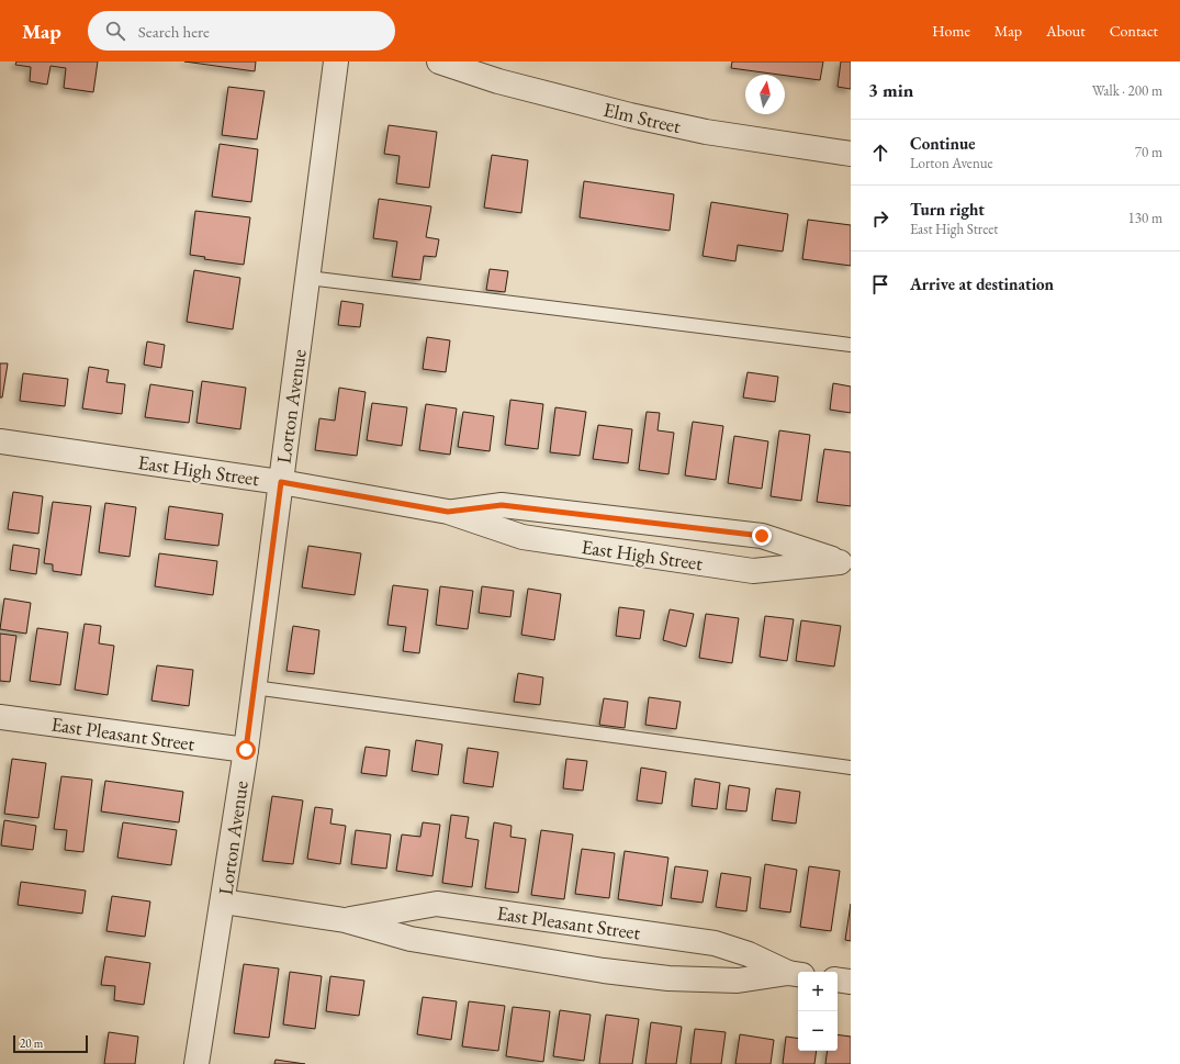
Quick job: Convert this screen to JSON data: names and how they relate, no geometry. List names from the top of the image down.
{
  "streets": {
    "street": [
      "Elm Street",
      "Lorton Avenue",
      "East High Street",
      "East Pleasant Street"
    ]
  },
  "crossings": [
    ["Lorton Avenue", "East High Street"],
    ["Lorton Avenue", "East Pleasant Street"]
  ],
  "scale_bar": "20 m",
  "north": "top",
  "page": {
    "header": "Map",
    "search": "Search here",
    "nav": [
      "Home",
      "Map",
      "About",
      "Contact"
    ],
    "heading": ["3 min", "Walk · 200 m"],
    "list": [
      ["Continue", "Lorton Avenue", "70 m"],
      ["Turn right", "East High Street", "130 m"],
      "Arrive at destination"
    ],
    "map_buttons": ["+", "−"],
    "scale": "20 m"
  }
}
